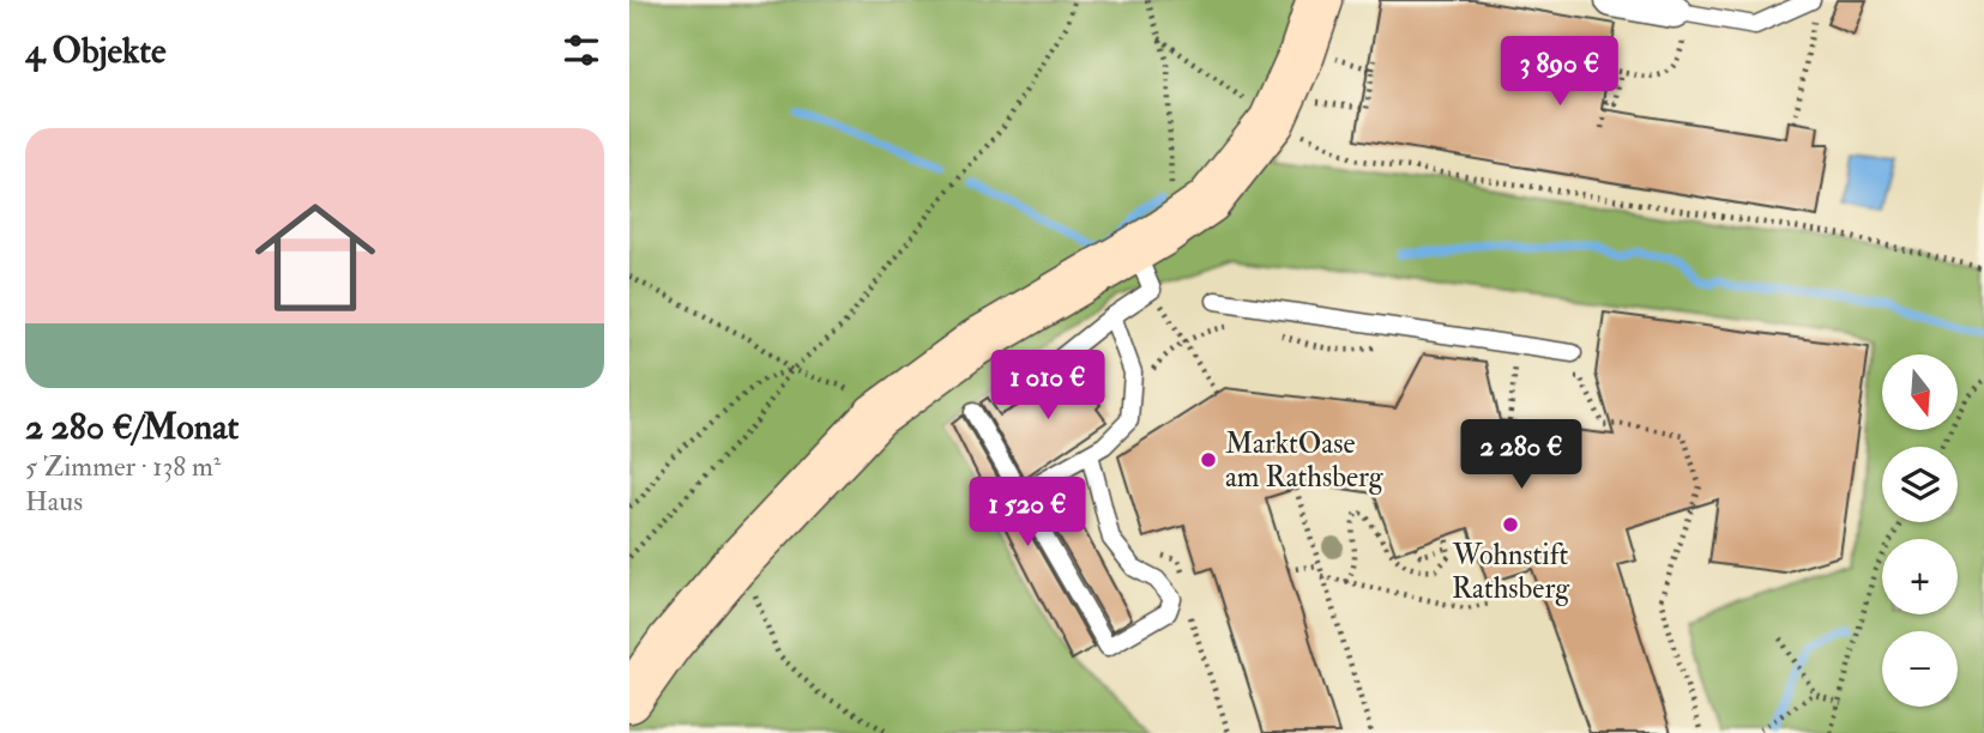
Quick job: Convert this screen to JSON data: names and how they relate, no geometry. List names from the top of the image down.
{
  "places": ["MarktOase am Rathsberg", "Wohnstift Rathsberg"],
  "north": "bottom",
  "page": {
    "heading": "4 Objekte",
    "price": [
      "3 890 €",
      "1 010 €",
      "2 280 €",
      "1 520 €"
    ],
    "list": [
      {
        "name": "2 280 €/Monat",
        "note": "5 Zimmer · 138 m² · Haus"
      }
    ],
    "map_buttons": ["+", "−"]
  }
}
